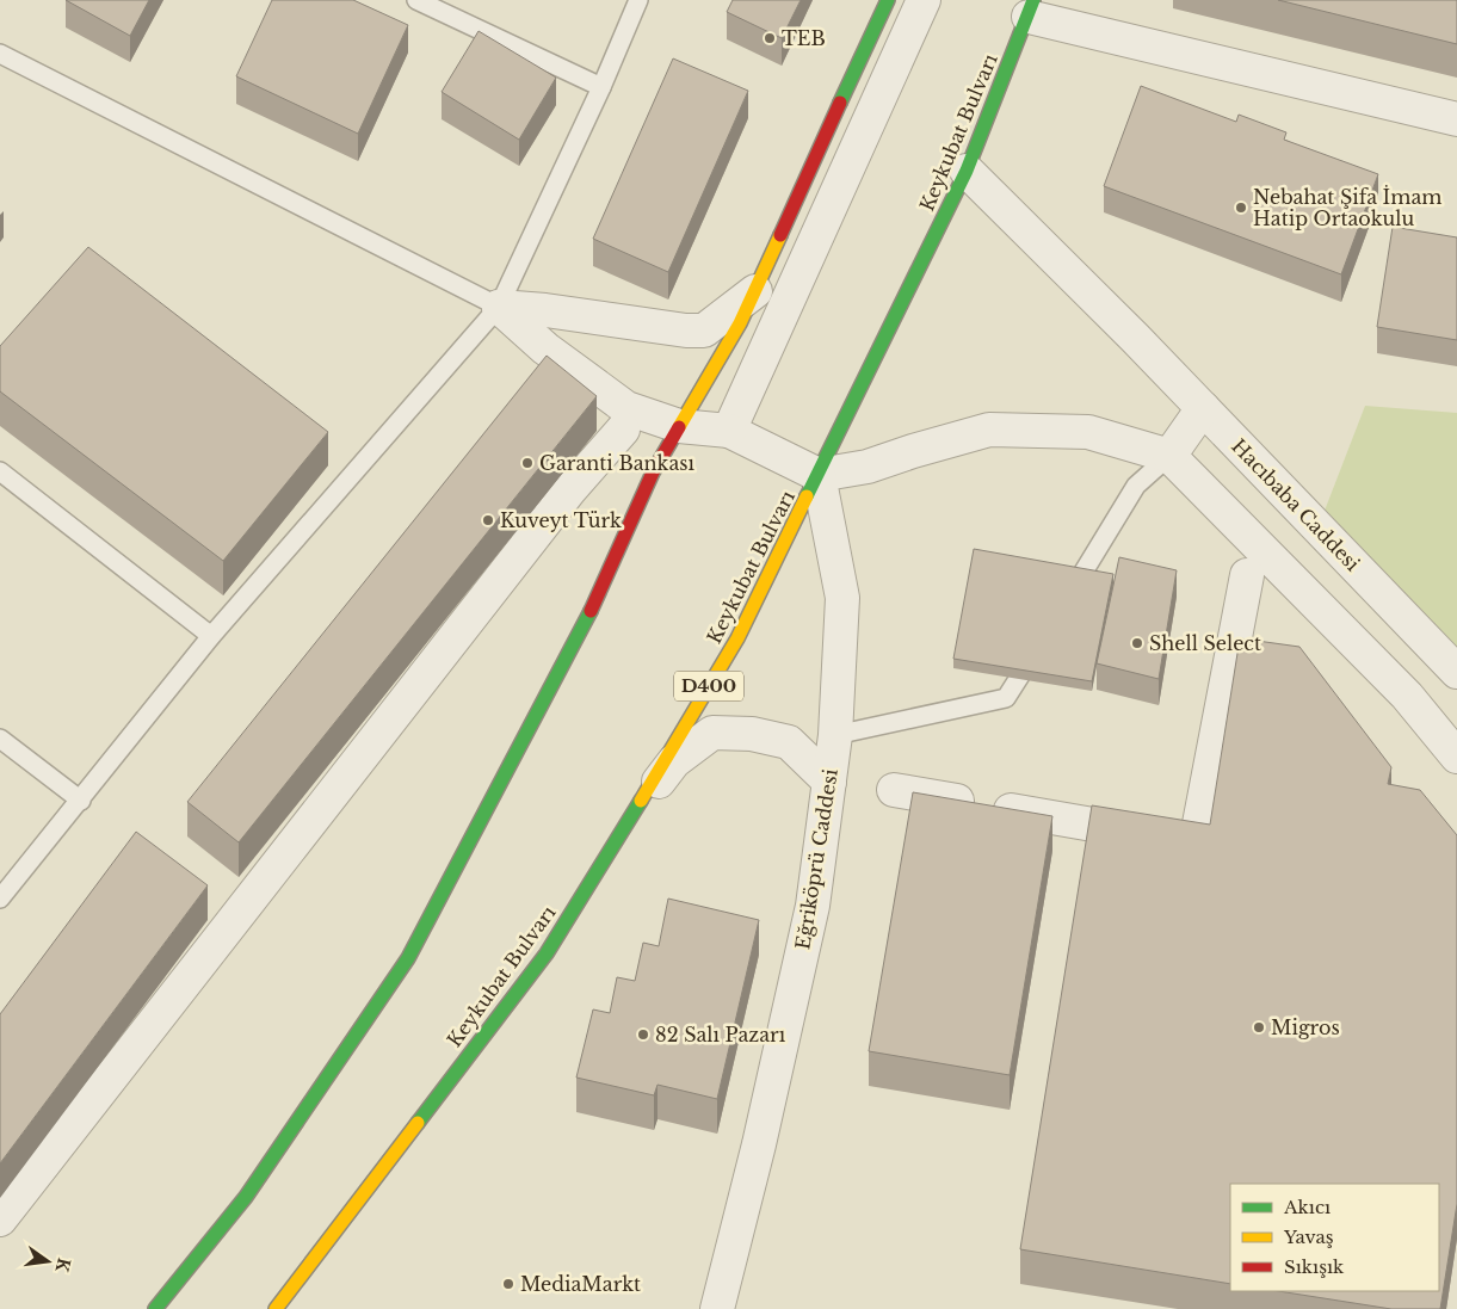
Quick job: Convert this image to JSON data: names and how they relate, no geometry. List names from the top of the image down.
{
  "streets": {
    "highway": ["Keykubat Bulvarı", "D400"],
    "street": ["Hacıbaba Caddesi", "Eğriköprü Caddesi"]
  },
  "crossings": [
    ["Keykubat Bulvarı", "Hacıbaba Caddesi"],
    ["Keykubat Bulvarı", "Eğriköprü Caddesi"]
  ],
  "places": [
    "TEB",
    "Nebahat Şifa İmam Hatip Ortaokulu",
    "Garanti Bankası",
    "Kuveyt Türk",
    "Shell Select",
    "Migros",
    "82 Salı Pazarı",
    "MediaMarkt"
  ],
  "legend": ["Akıcı", "Yavaş", "Sıkışık"],
  "north": "right"
}
